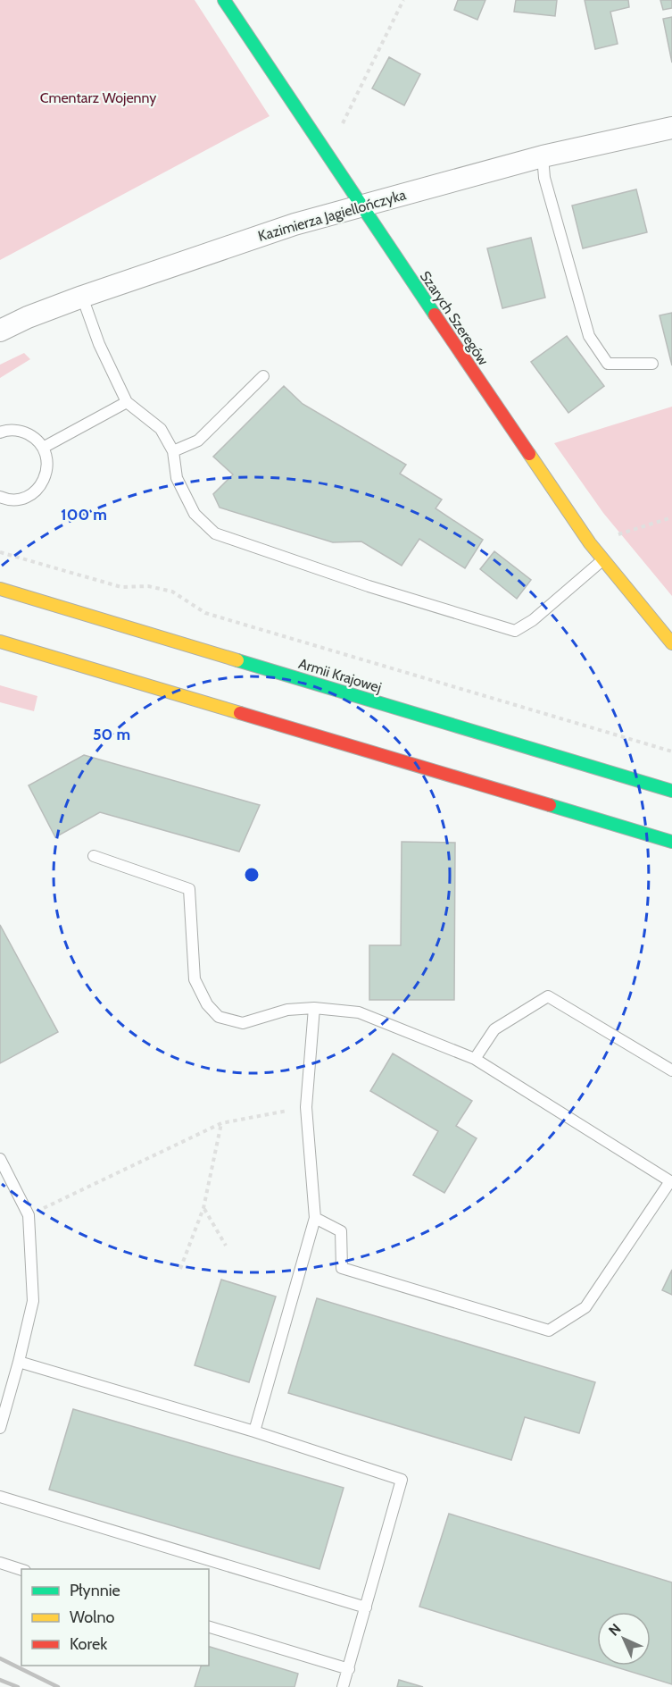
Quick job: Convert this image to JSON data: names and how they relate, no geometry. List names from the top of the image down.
{
  "streets": {
    "main road": ["Szarych Szeregów", "Armii Krajowej"],
    "street": ["Kazimierza Jagiellończyka"]
  },
  "crossings": [
    ["Kazimierza Jagiellończyka", "Szarych Szeregów"]
  ],
  "parks": ["Cmentarz Wojenny"],
  "legend": ["Płynnie", "Wolno", "Korek"],
  "north": "top left",
  "rings": ["100 m", "50 m"]
}
